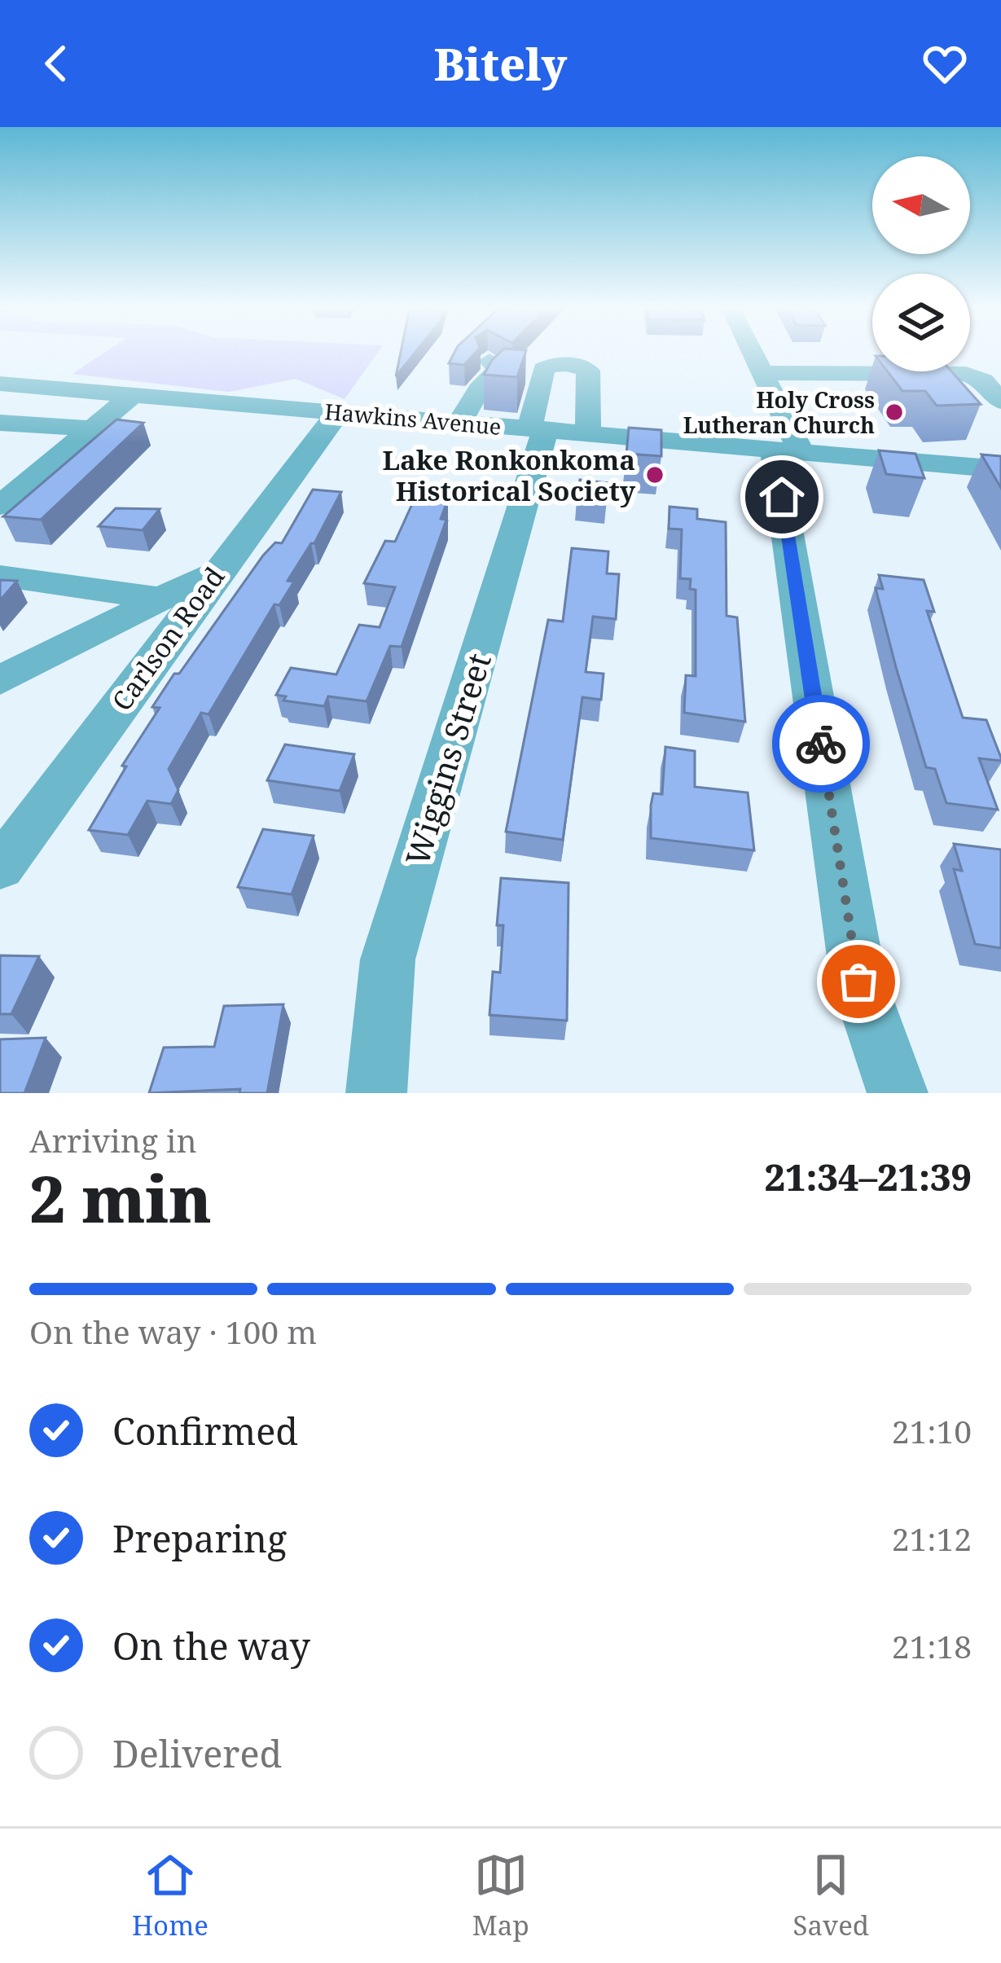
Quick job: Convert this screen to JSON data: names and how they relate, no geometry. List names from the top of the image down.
{
  "streets": {
    "street": ["Hawkins Avenue", "Carlson Road", "Wiggins Street"]
  },
  "crossings": [
    ["Hawkins Avenue", "Carlson Road"],
    ["Hawkins Avenue", "Wiggins Street"]
  ],
  "places": ["Holy Cross Lutheran Church", "Lake Ronkonkoma Historical Society"],
  "north": "left",
  "page": {
    "header": "Bitely",
    "heading": ["2 min", "Arriving in", "21:34–21:39"],
    "bar": "On the way · 100 m",
    "list": [
      ["Confirmed", "21:10"],
      ["Preparing", "21:12"],
      ["On the way", "21:18"],
      "Delivered"
    ],
    "tabs": ["Home", "Map", "Saved"]
  }
}
